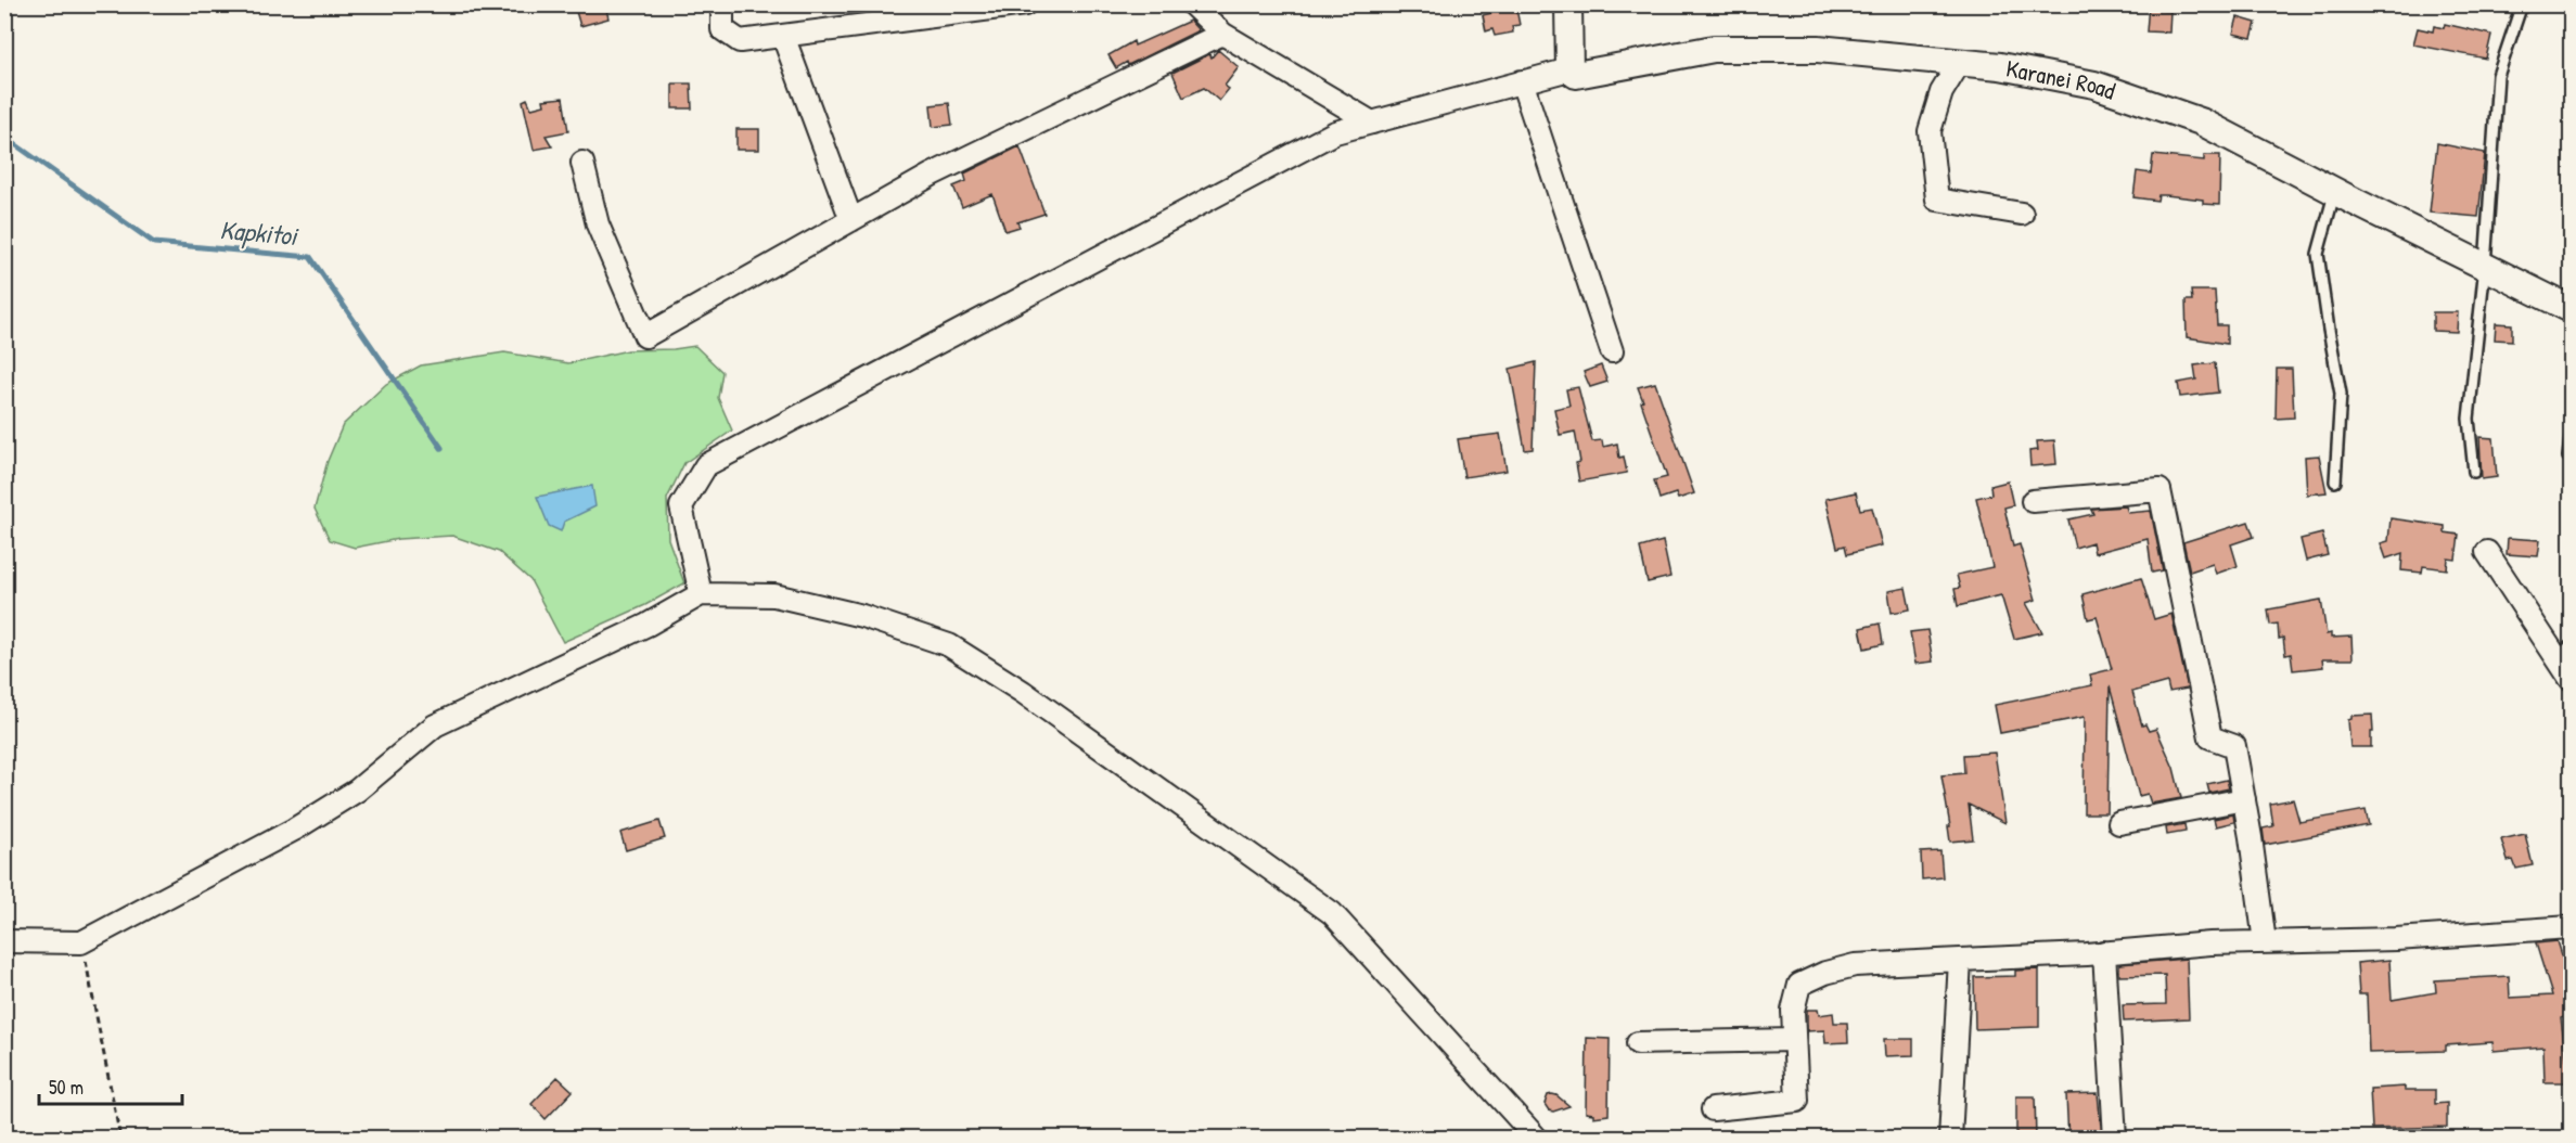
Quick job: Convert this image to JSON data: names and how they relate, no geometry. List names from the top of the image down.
{
  "streets": {
    "street": ["Karanei Road"]
  },
  "water": ["Kapkitoi"],
  "scale_bar": "50 m"
}
